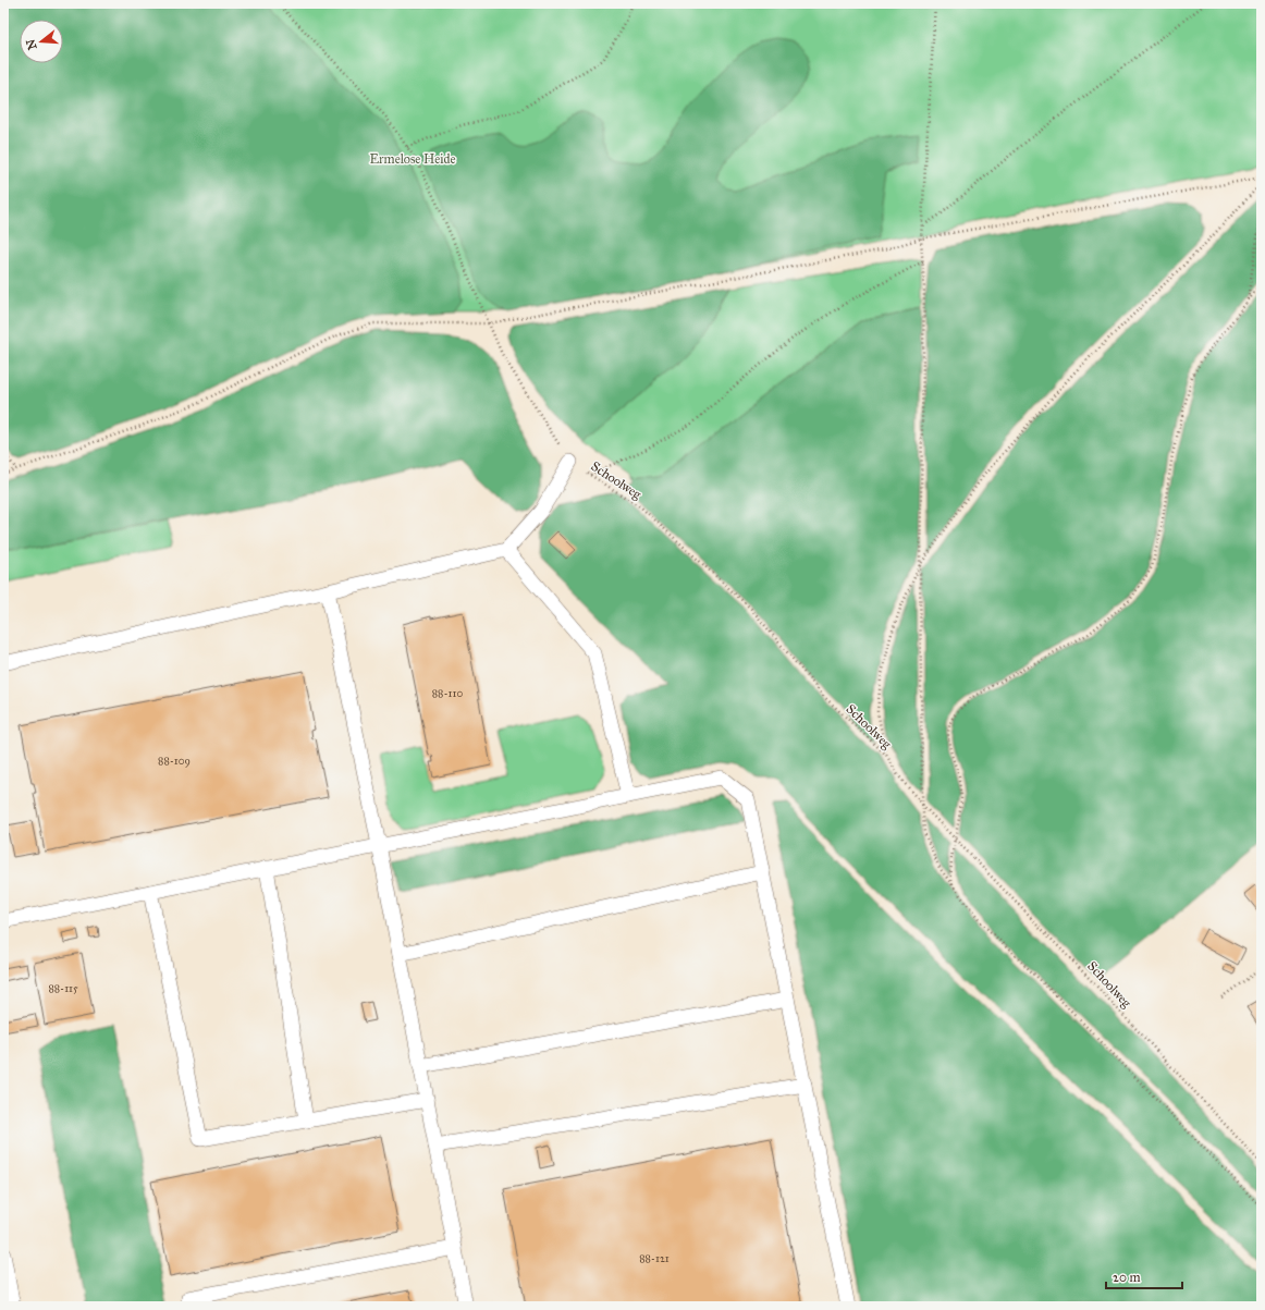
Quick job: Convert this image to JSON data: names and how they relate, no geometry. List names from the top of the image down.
{
  "streets": {
    "path": ["Schoolweg"]
  },
  "parks": ["Ermelose Heide"],
  "house_numbers": [
    "88-110",
    "88-109",
    "88-115",
    "88-121"
  ],
  "scale_bar": "20 m",
  "north": "left"
}
